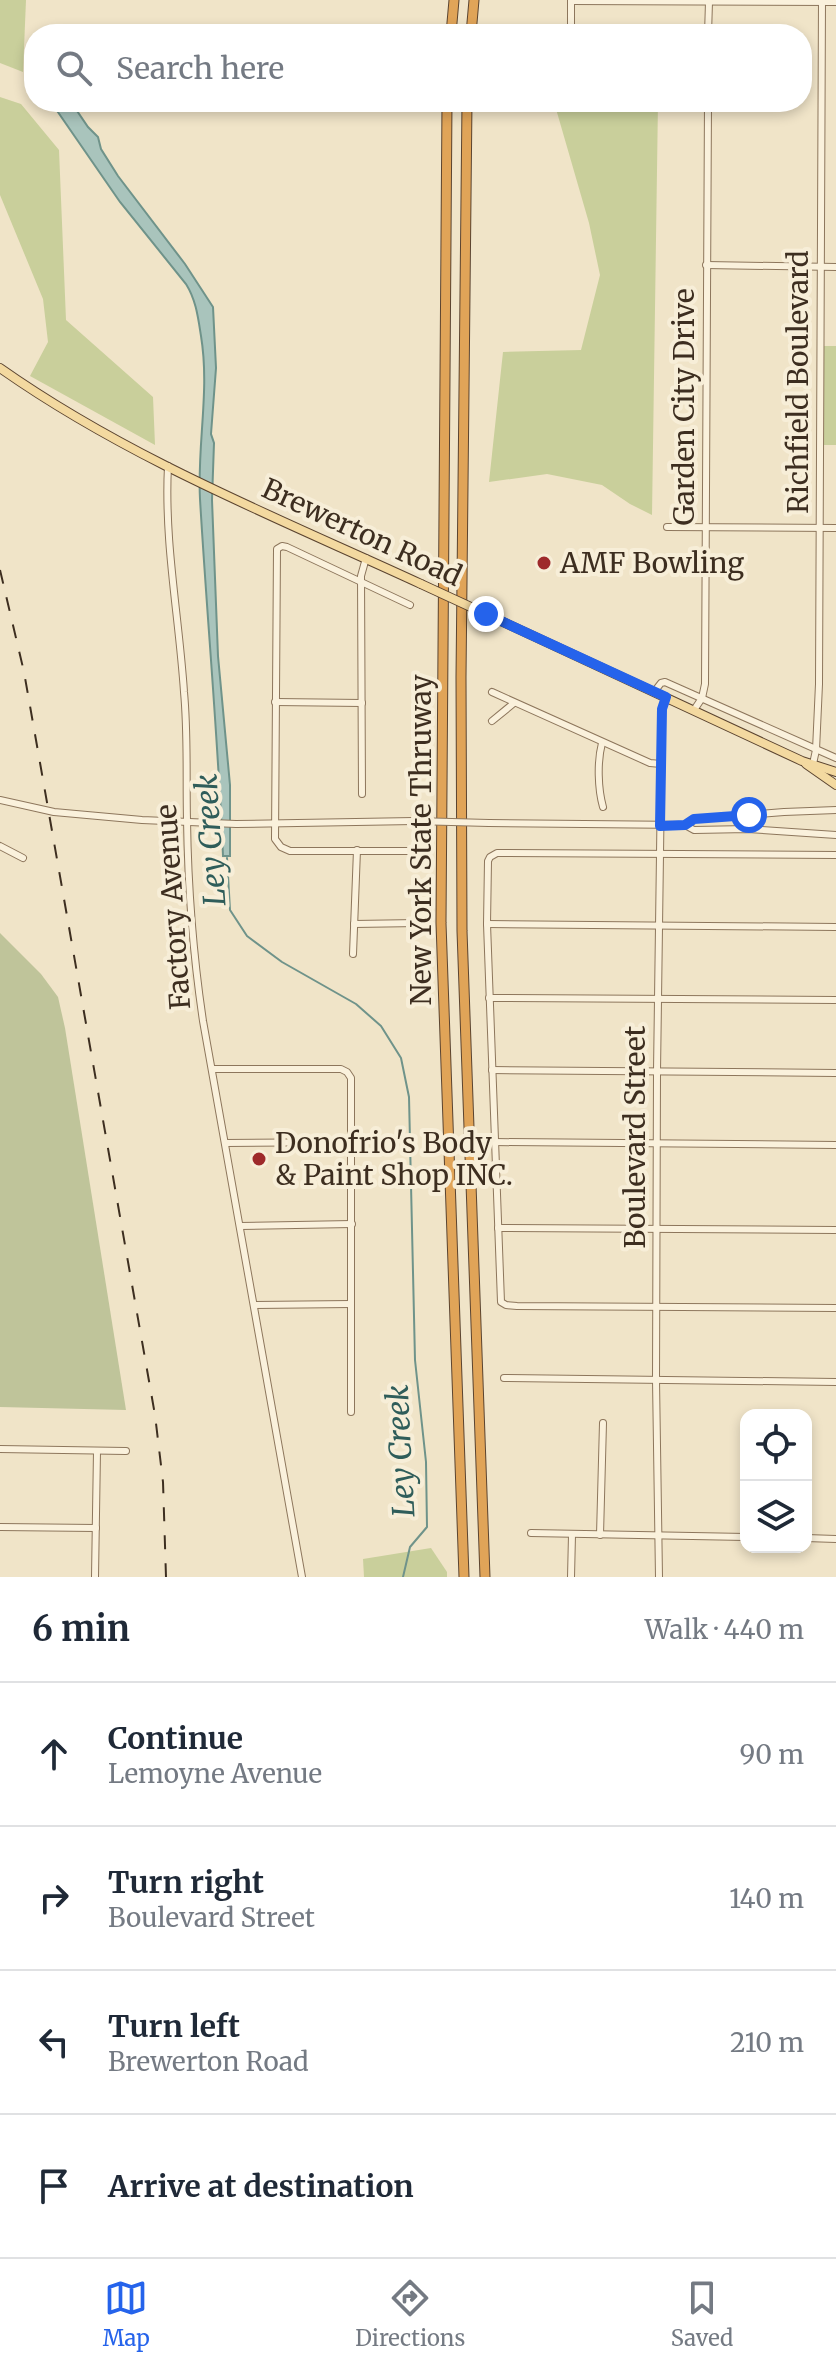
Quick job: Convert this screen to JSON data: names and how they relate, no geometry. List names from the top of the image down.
{
  "streets": {
    "highway": ["New York State Thruway"],
    "main road": ["Brewerton Road"],
    "street": [
      "Richfield Boulevard",
      "Garden City Drive",
      "Factory Avenue",
      "Boulevard Street"
    ]
  },
  "crossings": [
    ["Richfield Boulevard", "Brewerton Road"],
    ["Garden City Drive", "Brewerton Road"],
    ["Brewerton Road", "Factory Avenue"],
    ["Brewerton Road", "Boulevard Street"]
  ],
  "water": ["Ley Creek"],
  "places": ["AMF Bowling", "Donofrio's Body & Paint Shop INC."],
  "page": {
    "search": "Search here",
    "heading": ["6 min", "Walk · 440 m"],
    "list": [
      ["Continue", "Lemoyne Avenue", "90 m"],
      ["Turn right", "Boulevard Street", "140 m"],
      ["Turn left", "Brewerton Road", "210 m"],
      "Arrive at destination"
    ],
    "nav": ["Map", "Directions", "Saved"]
  }
}
